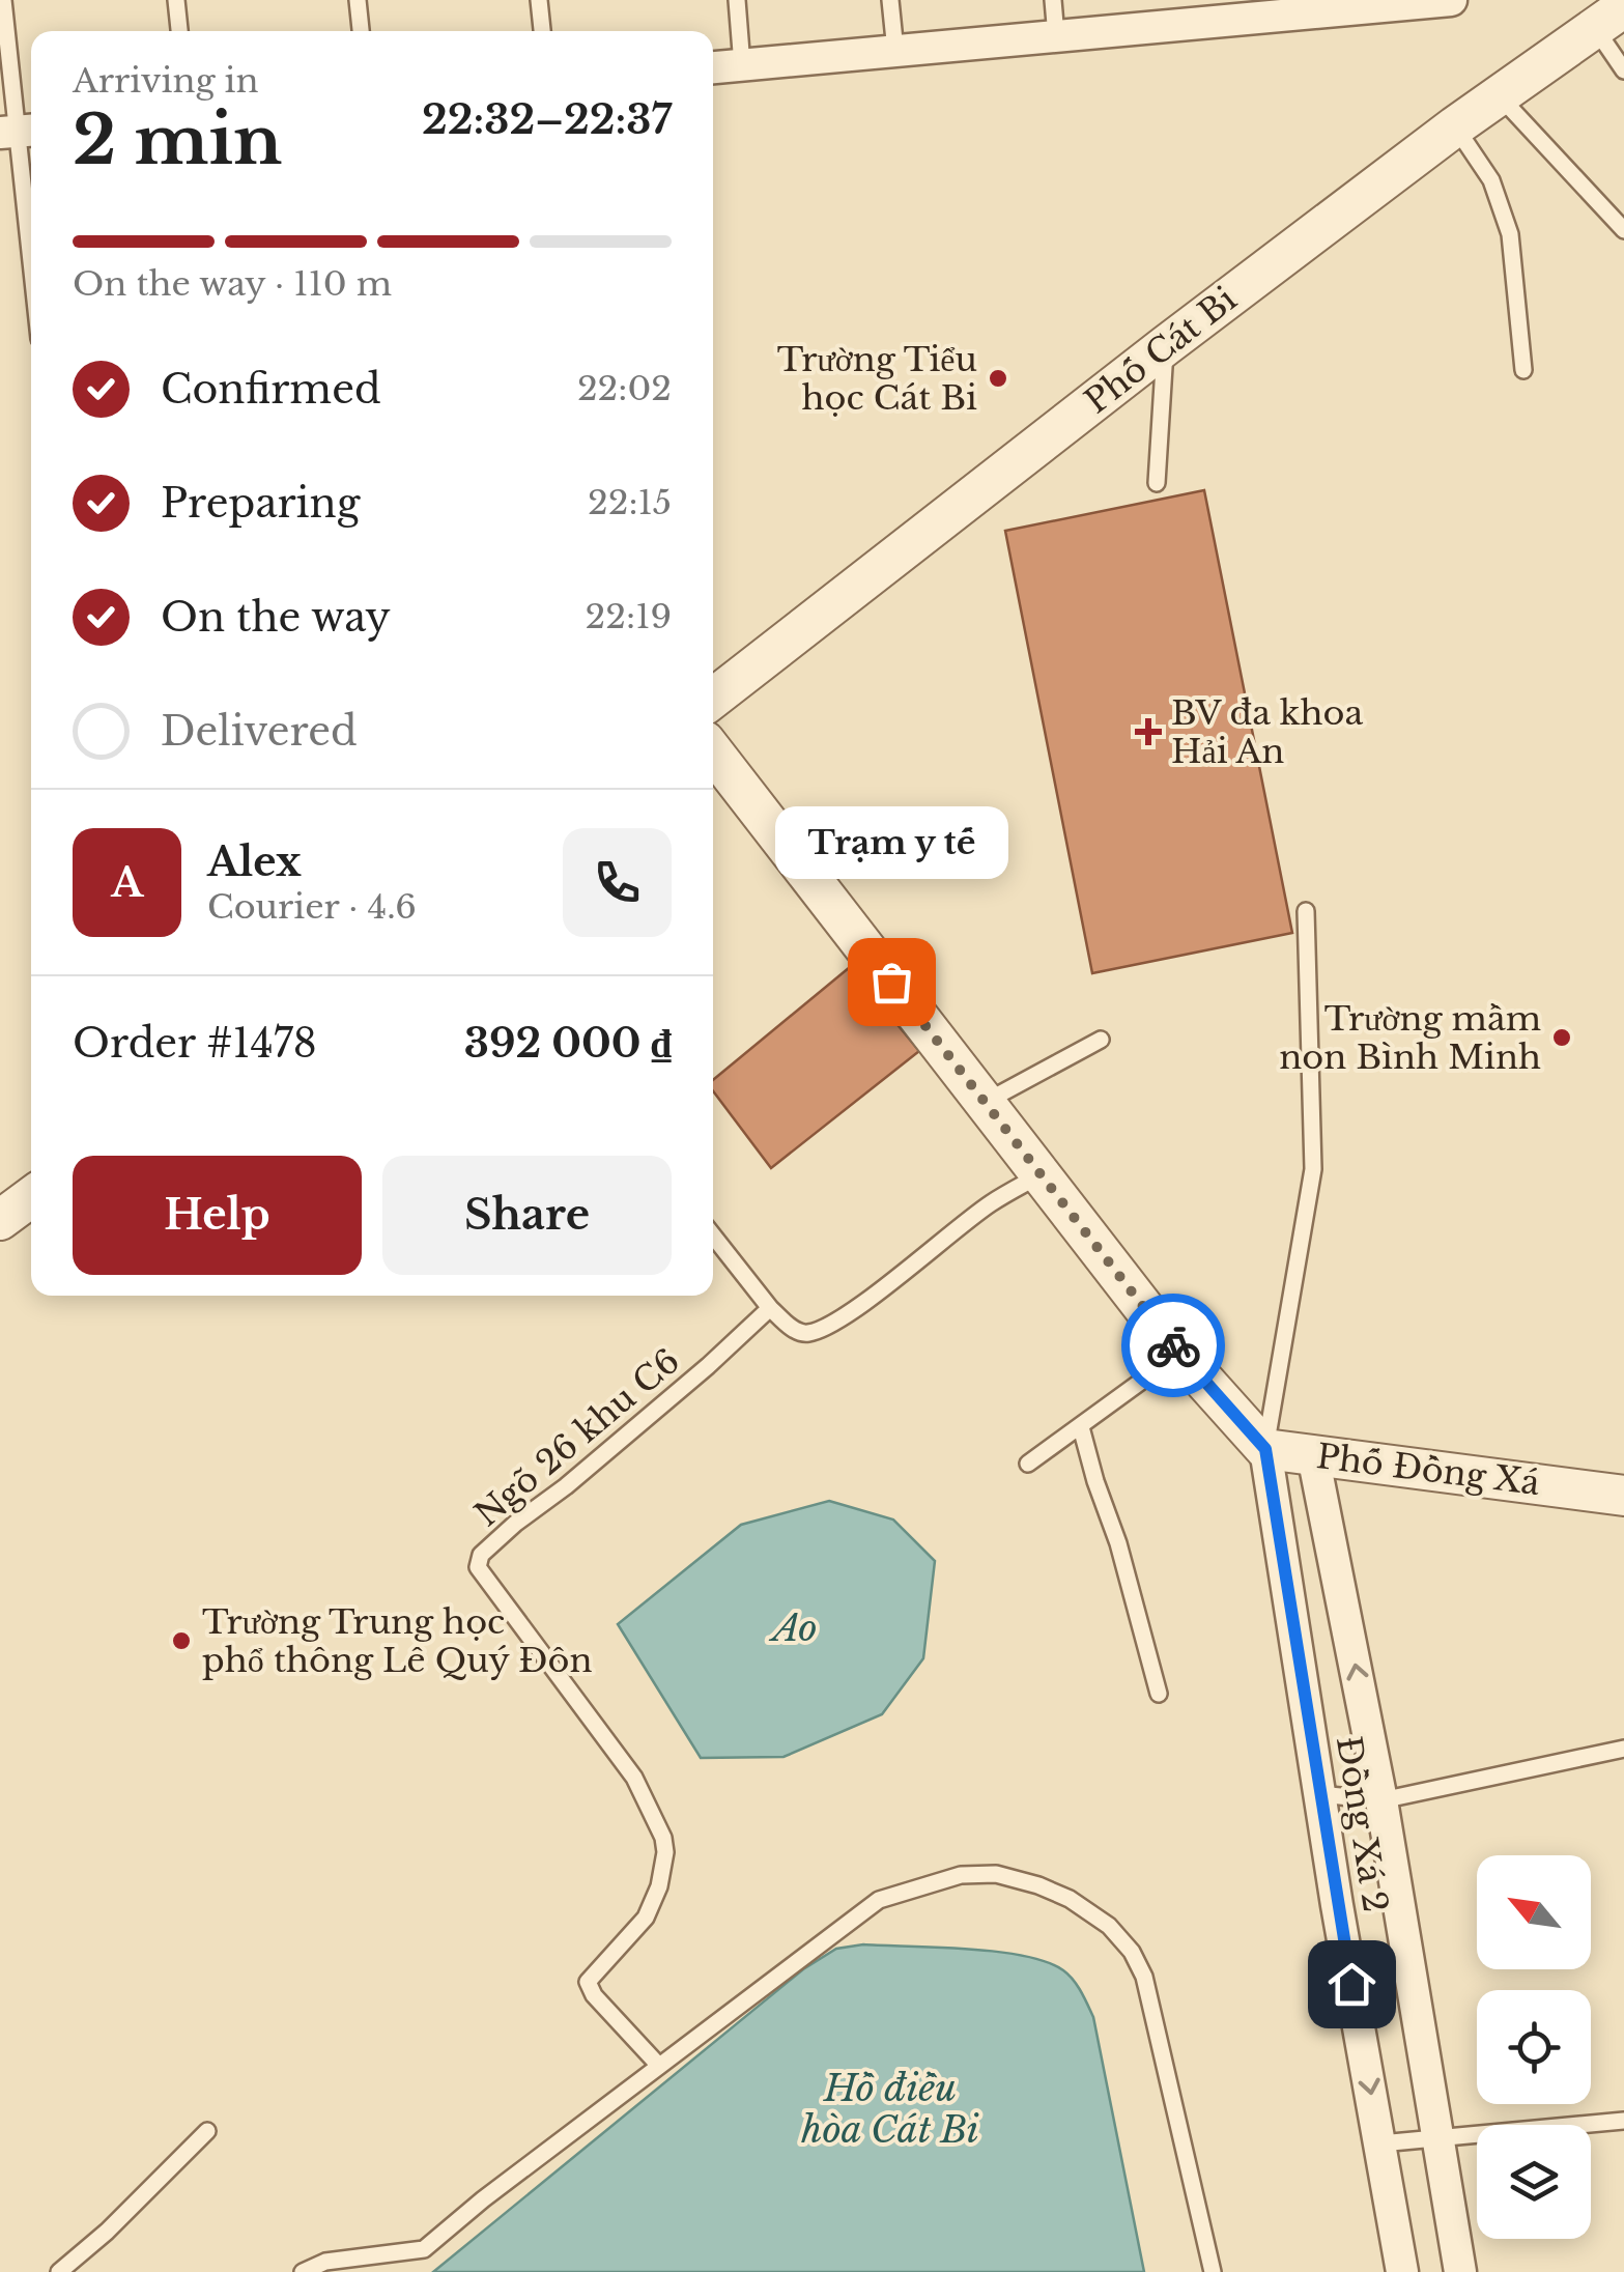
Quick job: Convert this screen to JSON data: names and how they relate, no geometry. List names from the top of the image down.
{
  "streets": {
    "street": ["Phố Cát Bi", "Phố Đồng Xá", "Đồng Xá 2"],
    "lane": ["Ngõ 26 khu C6"]
  },
  "crossings": [
    ["Phố Đồng Xá", "Đồng Xá 2"]
  ],
  "water": ["Ao", "Hồ điều hòa Cát Bi"],
  "places": {
    "other": [
      "Trường Tiểu học Cát Bi",
      "Trạm y tế",
      "Trường mầm non Bình Minh",
      "Trường Trung học phổ thông Lê Quý Đôn"
    ],
    "health": ["BV đa khoa Hải An"]
  },
  "north": "top left",
  "page": {
    "heading": ["2 min", "Arriving in", "22:32–22:37"],
    "panel": [
      "Alex",
      "Courier · 4.6",
      "Order #1478",
      "392 000 ₫"
    ],
    "bar": "On the way · 110 m",
    "list": [
      ["Confirmed", "22:02"],
      ["Preparing", "22:15"],
      ["On the way", "22:19"],
      "Delivered"
    ],
    "bubble": "Trạm y tế",
    "round": "A",
    "buttons": ["Help", "Share"]
  }
}
